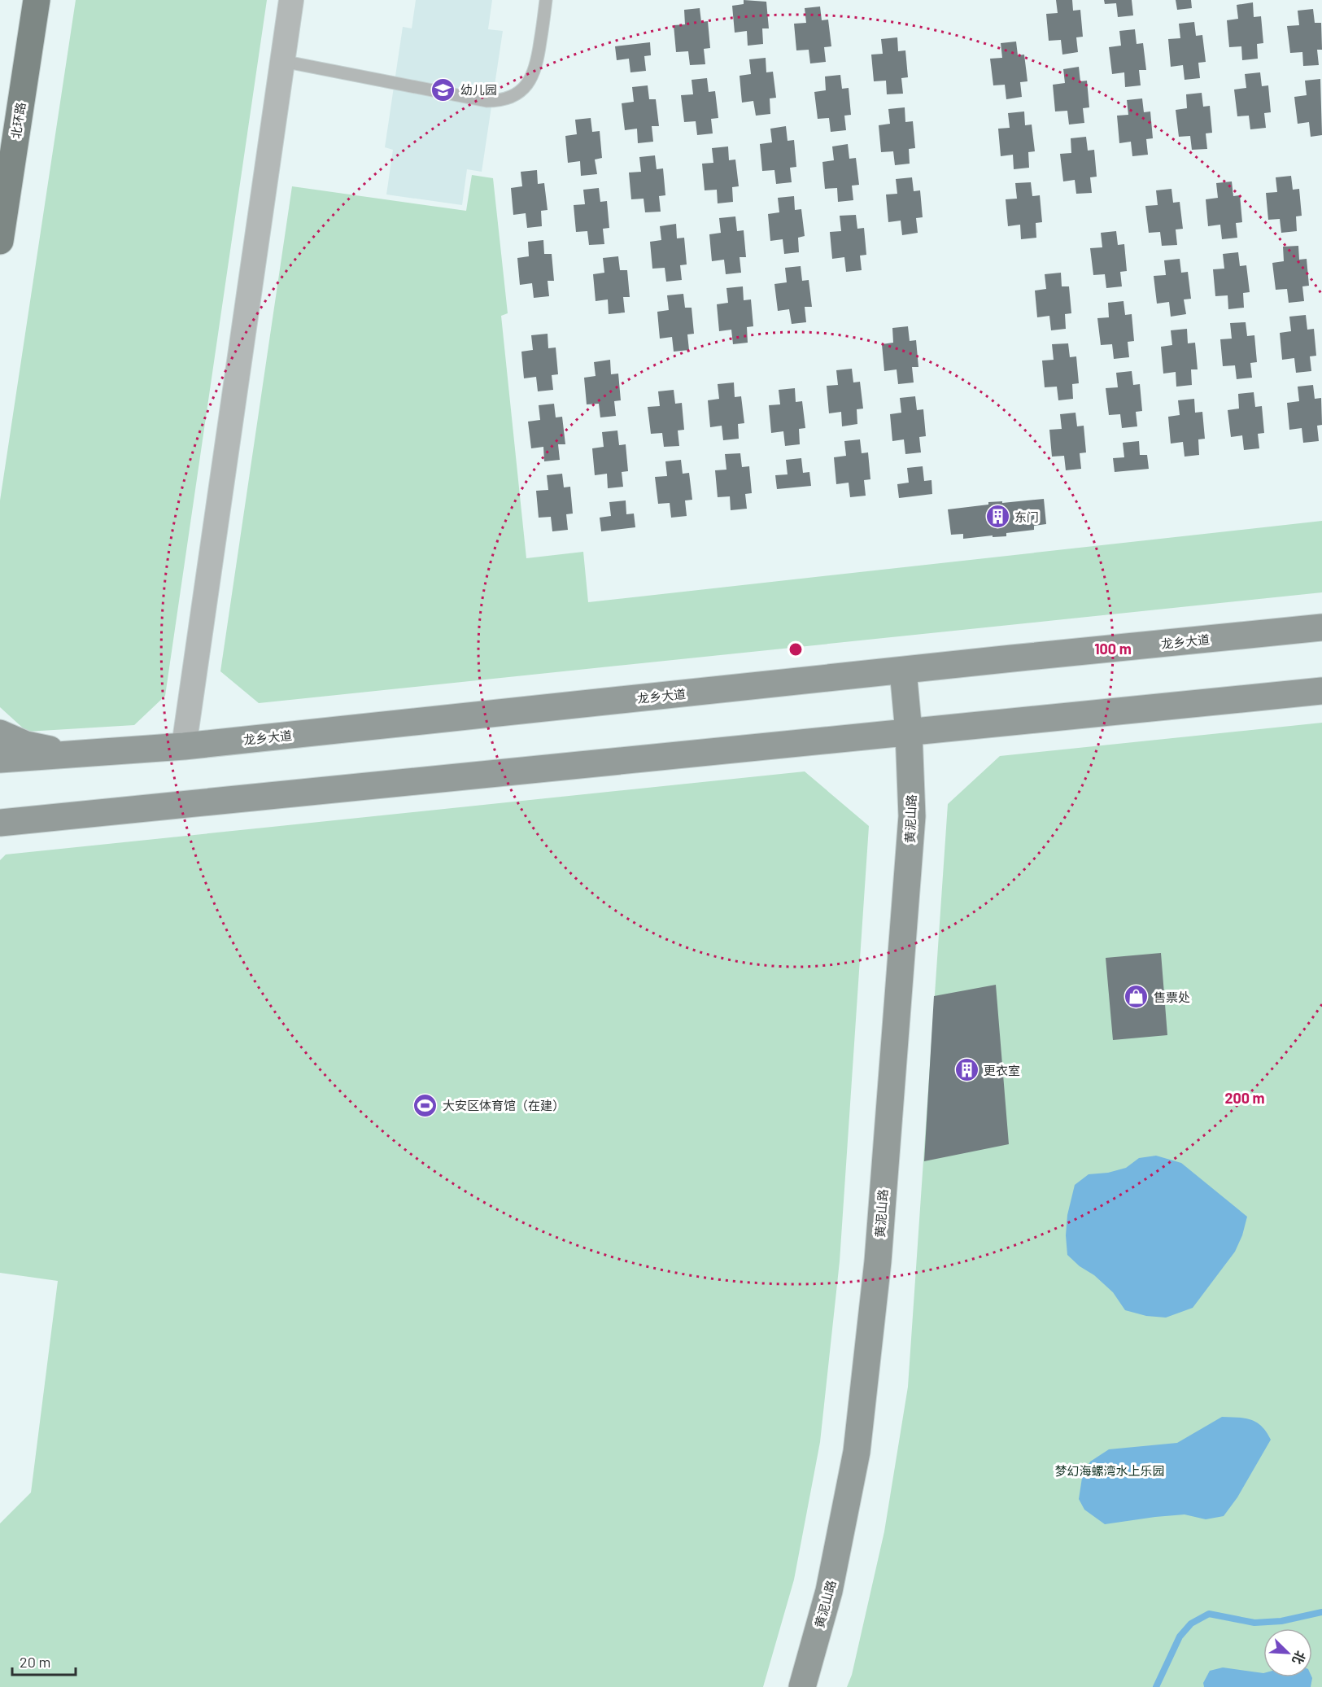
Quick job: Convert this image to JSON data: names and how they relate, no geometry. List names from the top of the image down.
{
  "streets": {
    "main road": ["北环路", "龙乡大道", "黄泥山路"]
  },
  "crossings": [
    ["龙乡大道", "黄泥山路"]
  ],
  "parks": ["梦幻海螺湾水上乐园"],
  "places": {
    "school or university": ["幼儿园"],
    "building": ["东门", "更衣室"],
    "shop": ["售票处"],
    "sports": ["大安区体育馆（在建）"]
  },
  "scale_bar": "20 m",
  "north": "bottom right",
  "rings": ["100 m", "200 m"]
}
